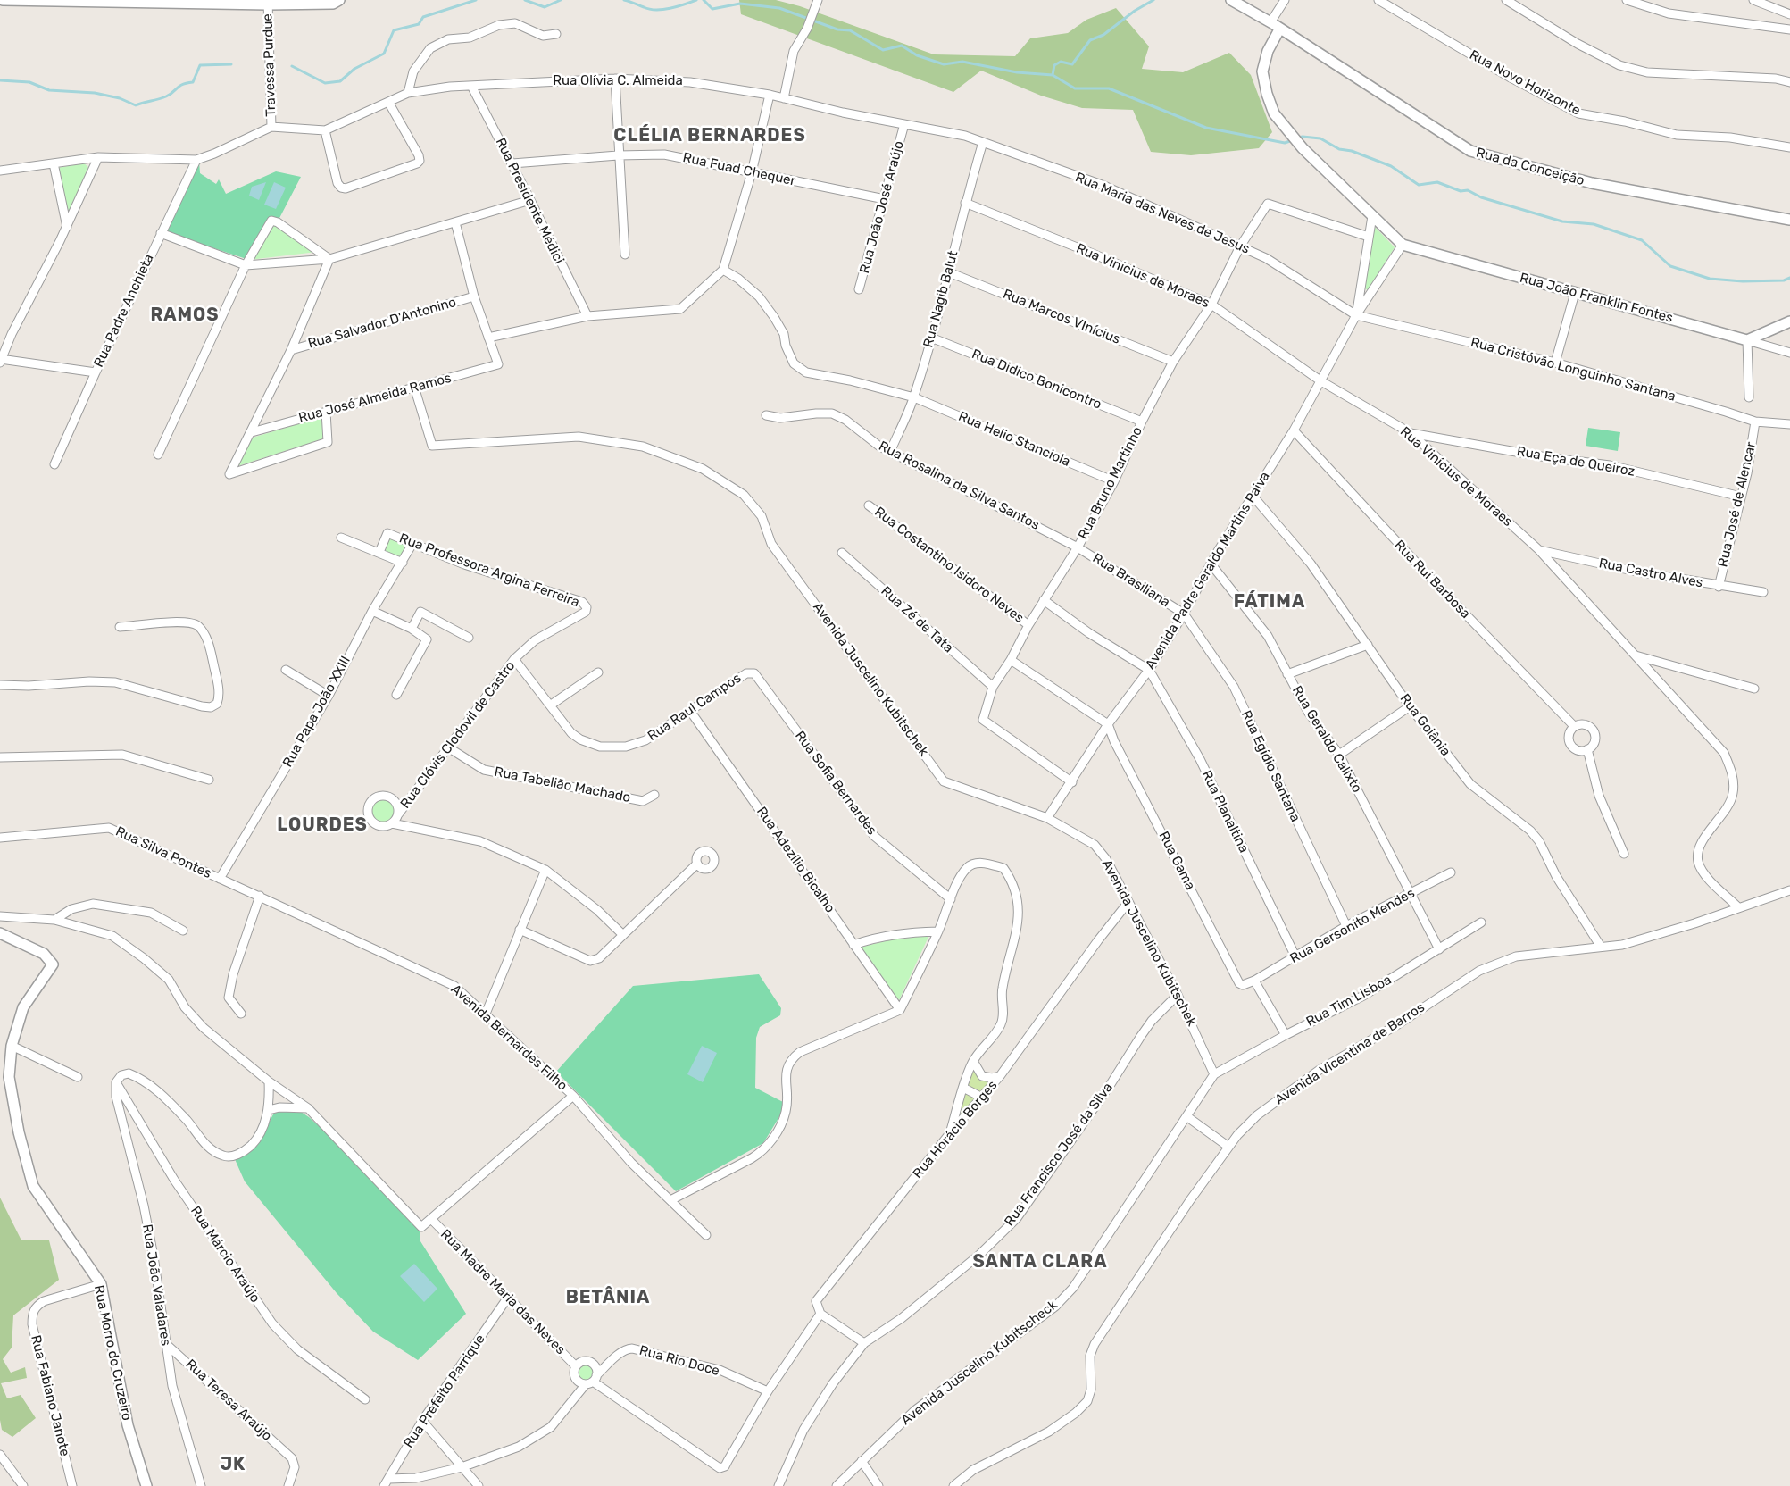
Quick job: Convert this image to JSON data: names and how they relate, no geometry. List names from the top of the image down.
{
  "streets": {
    "street": [
      "Travessa Purdue",
      "Rua Olívia C. Almeida",
      "Rua Novo Horizonte",
      "Rua da Conceição",
      "Rua Fuad Chequer",
      "Rua Presidente Médici",
      "Rua João José Araújo",
      "Rua Maria das Neves de Jesus",
      "Rua Vinícius de Moraes",
      "Rua João Franklin Fontes",
      "Rua Nagib Balut",
      "Rua Padre Anchieta",
      "Rua Marcos VInícius",
      "Rua Salvador D'Antonino",
      "Rua Cristóvão Longuinho Santana",
      "Rua Didico Bonicontro",
      "Rua José Almeida Ramos",
      "Rua Helio Stanciola",
      "Rua Eça de Queiroz",
      "Rua Bruno Martinho",
      "Rua Rosalina da Silva Santos",
      "Rua José de Alencar",
      "Rua Costantino Isidoro Neves",
      "Rua Professora Argina Ferreira",
      "Avenida Padre Geraldo Martins Paiva",
      "Rua Castro Alves",
      "Rua Rui Barbosa",
      "Rua Brasiliana",
      "Rua Zé de Tata",
      "Avenida Juscelino Kubitschek",
      "Rua Raul Campos",
      "Rua Papa João XXIII",
      "Rua Goiânia",
      "Rua Clóvis Clodovil de Castro",
      "Rua Geraldo Calixto",
      "Rua Egídio Santana",
      "Rua Sofia Bernardes",
      "Rua Tabelião Machado",
      "Rua Planaltina",
      "Rua Silva Pontes",
      "Rua Adezílio Bicalho",
      "Rua Gama",
      "Rua Gersonito Mendes",
      "Rua Tim Lisboa",
      "Avenida Bernardes Filho",
      "Avenida Vicentina de Barros",
      "Rua Horácio Borges",
      "Rua Francisco José da Silva",
      "Rua Márcio Araújo",
      "Rua João Valadares",
      "Rua Madre Maria das Neves",
      "Rua Morro do Cruzeiro",
      "Rua Rio Doce",
      "Avenida Juscelino Kubitscheck",
      "Rua Prefeito Parrique",
      "Rua Fabiano Janote",
      "Rua Teresa Araújo"
    ]
  },
  "crossings": [
    ["Rua Olívia C. Almeida", "Rua Presidente Médici"],
    ["Rua Olívia C. Almeida", "Rua João José Araújo"],
    ["Rua Olívia C. Almeida", "Rua Maria das Neves de Jesus"],
    ["Rua Fuad Chequer", "Rua Presidente Médici"],
    ["Rua Fuad Chequer", "Rua João José Araújo"],
    ["Rua João José Araújo", "Rua Maria das Neves de Jesus"],
    ["Rua Maria das Neves de Jesus", "Rua Nagib Balut"],
    ["Rua Maria das Neves de Jesus", "Rua Cristóvão Longuinho Santana"],
    ["Rua Maria das Neves de Jesus", "Rua Bruno Martinho"],
    ["Rua Maria das Neves de Jesus", "Avenida Padre Geraldo Martins Paiva"],
    ["Rua Vinícius de Moraes", "Rua Nagib Balut"],
    ["Rua Vinícius de Moraes", "Rua Eça de Queiroz"],
    ["Rua Vinícius de Moraes", "Rua Bruno Martinho"],
    ["Rua Vinícius de Moraes", "Avenida Padre Geraldo Martins Paiva"],
    ["Rua Vinícius de Moraes", "Rua Castro Alves"],
    ["Rua Vinícius de Moraes", "Avenida Vicentina de Barros"],
    ["Rua Nagib Balut", "Rua Marcos VInícius"],
    ["Rua Nagib Balut", "Rua Didico Bonicontro"],
    ["Rua Nagib Balut", "Rua Helio Stanciola"],
    ["Rua Nagib Balut", "Rua Rosalina da Silva Santos"],
    ["Rua Marcos VInícius", "Rua Bruno Martinho"],
    ["Rua Cristóvão Longuinho Santana", "Rua José de Alencar"],
    ["Rua Cristóvão Longuinho Santana", "Avenida Padre Geraldo Martins Paiva"],
    ["Rua Didico Bonicontro", "Rua Bruno Martinho"],
    ["Rua José Almeida Ramos", "Avenida Juscelino Kubitschek"],
    ["Rua Helio Stanciola", "Rua Bruno Martinho"],
    ["Rua Eça de Queiroz", "Rua José de Alencar"],
    ["Rua Bruno Martinho", "Rua Rosalina da Silva Santos"],
    ["Rua Bruno Martinho", "Rua Costantino Isidoro Neves"],
    ["Rua Bruno Martinho", "Avenida Padre Geraldo Martins Paiva"],
    ["Rua Bruno Martinho", "Rua Brasiliana"],
    ["Rua Bruno Martinho", "Rua Zé de Tata"],
    ["Rua Rosalina da Silva Santos", "Rua Brasiliana"],
    ["Rua José de Alencar", "Rua Castro Alves"],
    ["Rua Professora Argina Ferreira", "Rua Papa João XXIII"],
    ["Rua Professora Argina Ferreira", "Rua Clóvis Clodovil de Castro"],
    ["Avenida Padre Geraldo Martins Paiva", "Rua Rui Barbosa"],
    ["Avenida Padre Geraldo Martins Paiva", "Rua Brasiliana"],
    ["Avenida Padre Geraldo Martins Paiva", "Avenida Juscelino Kubitschek"],
    ["Avenida Padre Geraldo Martins Paiva", "Rua Goiânia"],
    ["Avenida Padre Geraldo Martins Paiva", "Rua Geraldo Calixto"],
    ["Avenida Padre Geraldo Martins Paiva", "Rua Egídio Santana"],
    ["Avenida Padre Geraldo Martins Paiva", "Rua Planaltina"],
    ["Avenida Padre Geraldo Martins Paiva", "Rua Gama"],
    ["Rua Brasiliana", "Rua Egídio Santana"],
    ["Avenida Juscelino Kubitschek", "Rua Tim Lisboa"],
    ["Avenida Juscelino Kubitschek", "Rua Horácio Borges"],
    ["Avenida Juscelino Kubitschek", "Rua Francisco José da Silva"],
    ["Avenida Juscelino Kubitschek", "Avenida Juscelino Kubitscheck"],
    ["Rua Raul Campos", "Rua Clóvis Clodovil de Castro"],
    ["Rua Raul Campos", "Rua Sofia Bernardes"],
    ["Rua Raul Campos", "Rua Adezílio Bicalho"],
    ["Rua Papa João XXIII", "Rua Silva Pontes"],
    ["Rua Papa João XXIII", "Avenida Bernardes Filho"],
    ["Rua Goiânia", "Avenida Vicentina de Barros"],
    ["Rua Clóvis Clodovil de Castro", "Rua Tabelião Machado"],
    ["Rua Geraldo Calixto", "Rua Gersonito Mendes"],
    ["Rua Geraldo Calixto", "Rua Tim Lisboa"],
    ["Rua Egídio Santana", "Rua Gersonito Mendes"],
    ["Rua Planaltina", "Rua Gersonito Mendes"],
    ["Rua Silva Pontes", "Avenida Bernardes Filho"],
    ["Rua Gama", "Rua Gersonito Mendes"],
    ["Rua Tim Lisboa", "Avenida Juscelino Kubitscheck"],
    ["Rua Márcio Araújo", "Rua João Valadares"],
    ["Rua João Valadares", "Rua Teresa Araújo"],
    ["Rua Madre Maria das Neves", "Rua Rio Doce"],
    ["Rua Madre Maria das Neves", "Rua Prefeito Parrique"],
    ["Rua Morro do Cruzeiro", "Rua Fabiano Janote"],
    ["Rua Rio Doce", "Rua Prefeito Parrique"]
  ],
  "districts": [
    "CLÉLIA BERNARDES",
    "RAMOS",
    "FÁTIMA",
    "LOURDES",
    "SANTA CLARA",
    "BETÂNIA",
    "JK"
  ]
}
